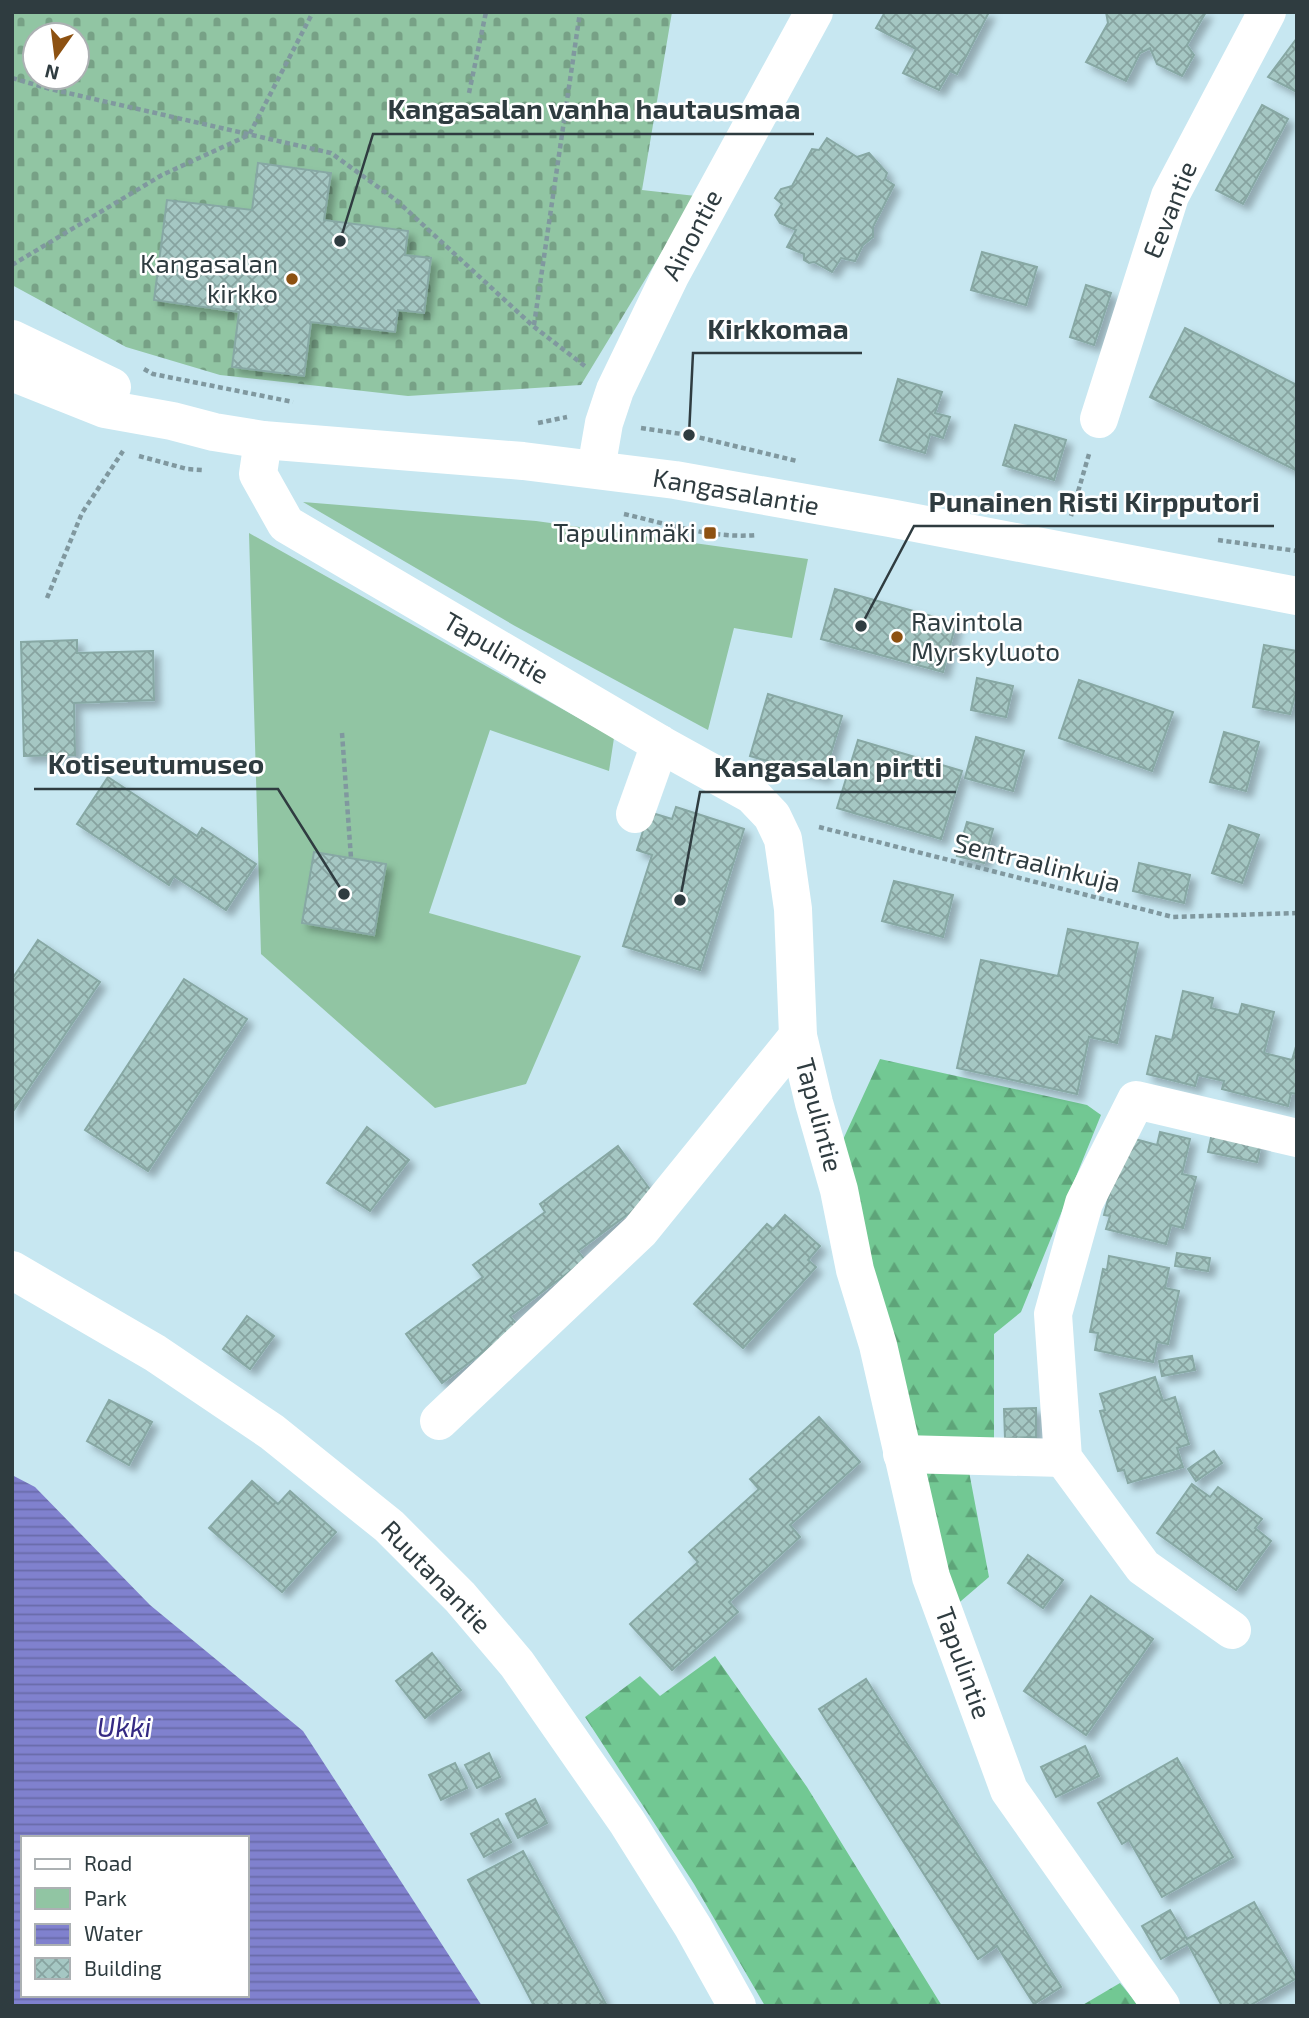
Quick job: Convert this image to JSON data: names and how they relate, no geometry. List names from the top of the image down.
{
  "streets": {
    "street": [
      "Eevantie",
      "Ainontie",
      "Kangasalantie",
      "Tapulintie",
      "Ruutanantie"
    ],
    "path": ["Sentraalinkuja"]
  },
  "crossings": [
    ["Ainontie", "Kangasalantie"],
    ["Kangasalantie", "Tapulintie"],
    ["Tapulintie", "Sentraalinkuja"]
  ],
  "water": ["Ukki"],
  "places": {
    "other": [
      "Kangasalan vanha hautausmaa",
      "Kangasalan kirkko",
      "Kirkkomaa",
      "Punainen Risti Kirpputori",
      "Ravintola Myrskyluoto",
      "Kotiseutumuseo",
      "Kangasalan pirtti"
    ],
    "transit": ["Tapulinmäki"]
  },
  "legend": [
    "Road",
    "Park",
    "Water",
    "Building"
  ],
  "north": "bottom"
}
